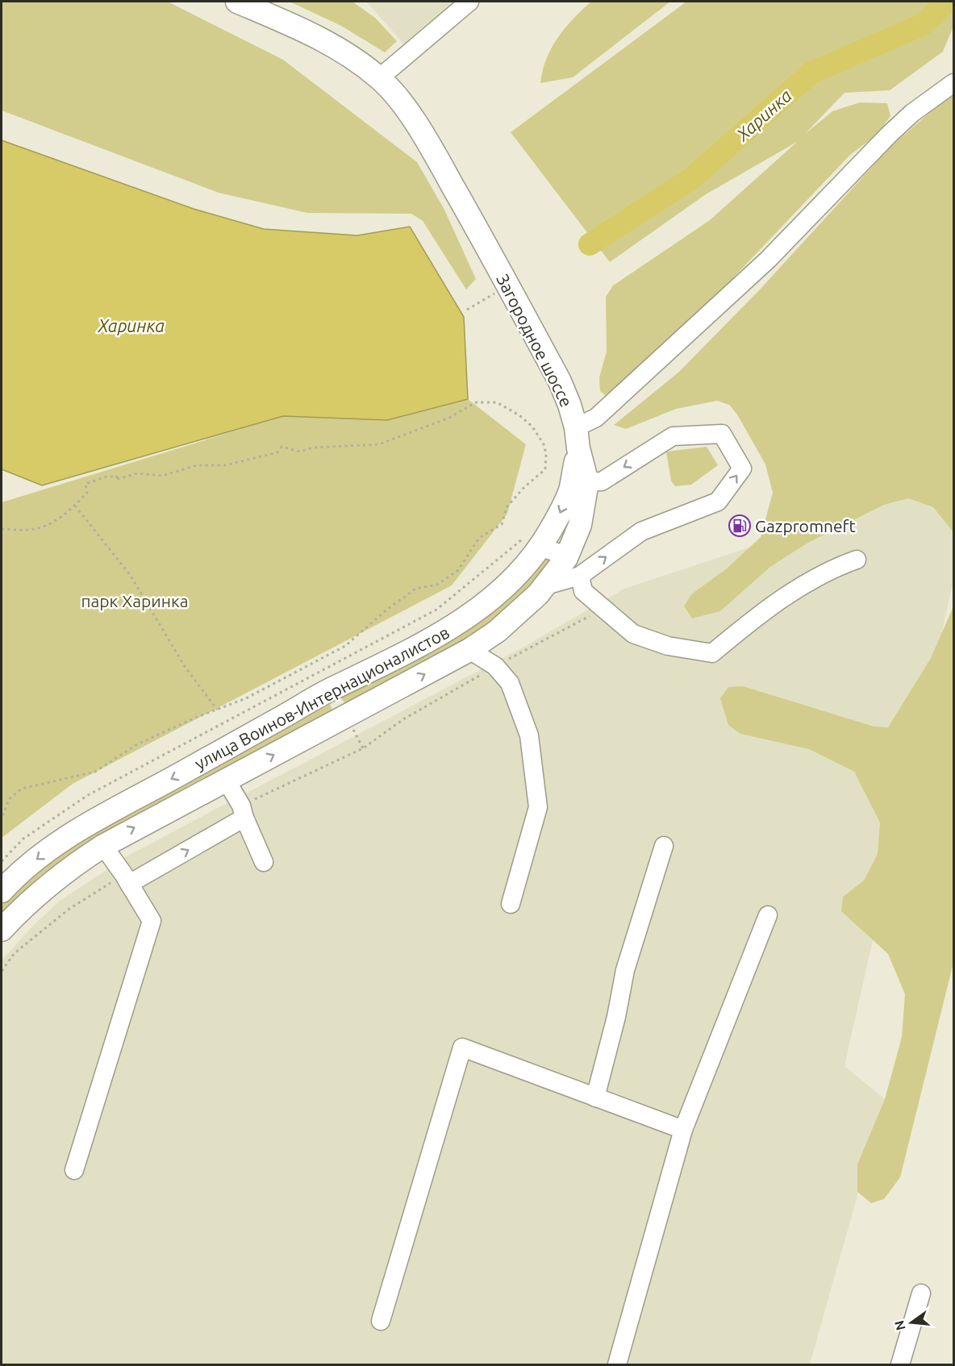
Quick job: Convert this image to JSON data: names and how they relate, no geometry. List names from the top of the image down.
{
  "streets": {
    "main road": ["Загородное шоссе", "улица Воинов-Интернационалистов"]
  },
  "crossings": [
    ["Загородное шоссе", "улица Воинов-Интернационалистов"]
  ],
  "water": ["Харинка"],
  "parks": ["парк Харинка"],
  "places": {
    "fuel station": ["Gazpromneft"]
  },
  "north": "left"
}
